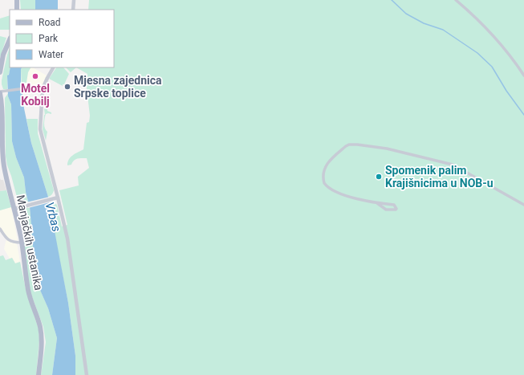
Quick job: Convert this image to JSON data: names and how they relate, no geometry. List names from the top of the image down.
{
  "streets": {
    "main road": ["Manjačkih ustanika"]
  },
  "water": ["Vrbas"],
  "places": ["Motel Kobilj", "Mjesna zajednica Srpske toplice", "Spomenik palim Krajišnicima u NOB-u"],
  "legend": ["Road", "Park", "Water"]
}
